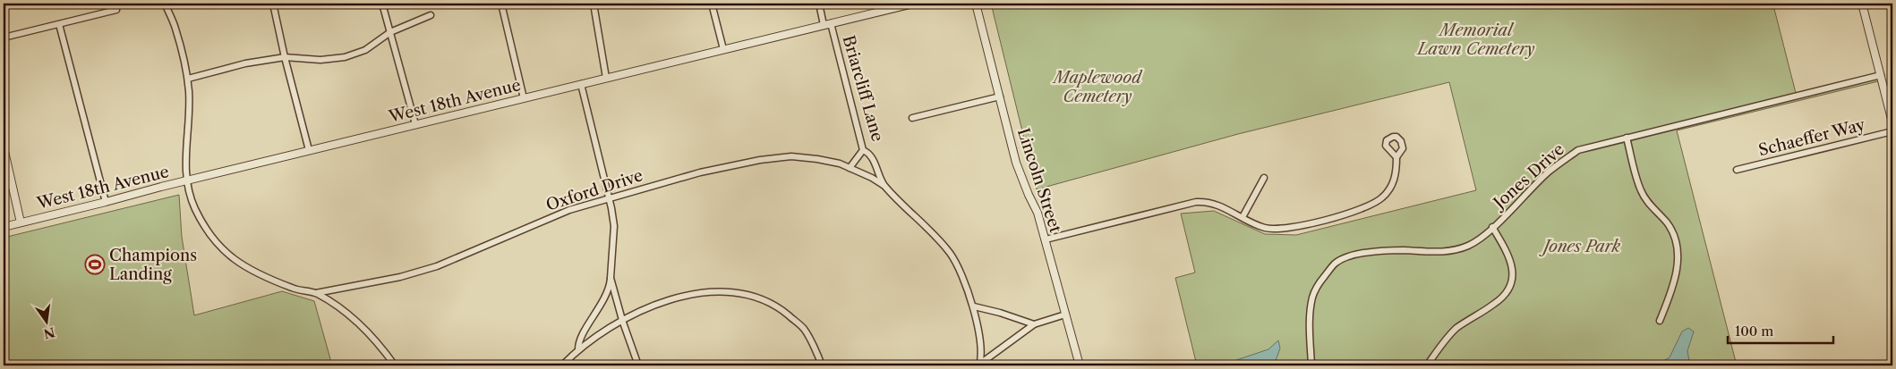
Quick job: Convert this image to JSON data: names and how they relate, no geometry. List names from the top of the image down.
{
  "streets": {
    "street": [
      "Briarcliff Lane",
      "West 18th Avenue",
      "Schaeffer Way",
      "Jones Drive",
      "Lincoln Street",
      "Oxford Drive"
    ]
  },
  "crossings": [
    ["Briarcliff Lane", "West 18th Avenue"],
    ["Briarcliff Lane", "Oxford Drive"]
  ],
  "parks": ["Memorial Lawn Cemetery", "Maplewood Cemetery", "Jones Park"],
  "places": {
    "sports": ["Champions Landing"]
  },
  "scale_bar": "100 m",
  "north": "bottom"
}
